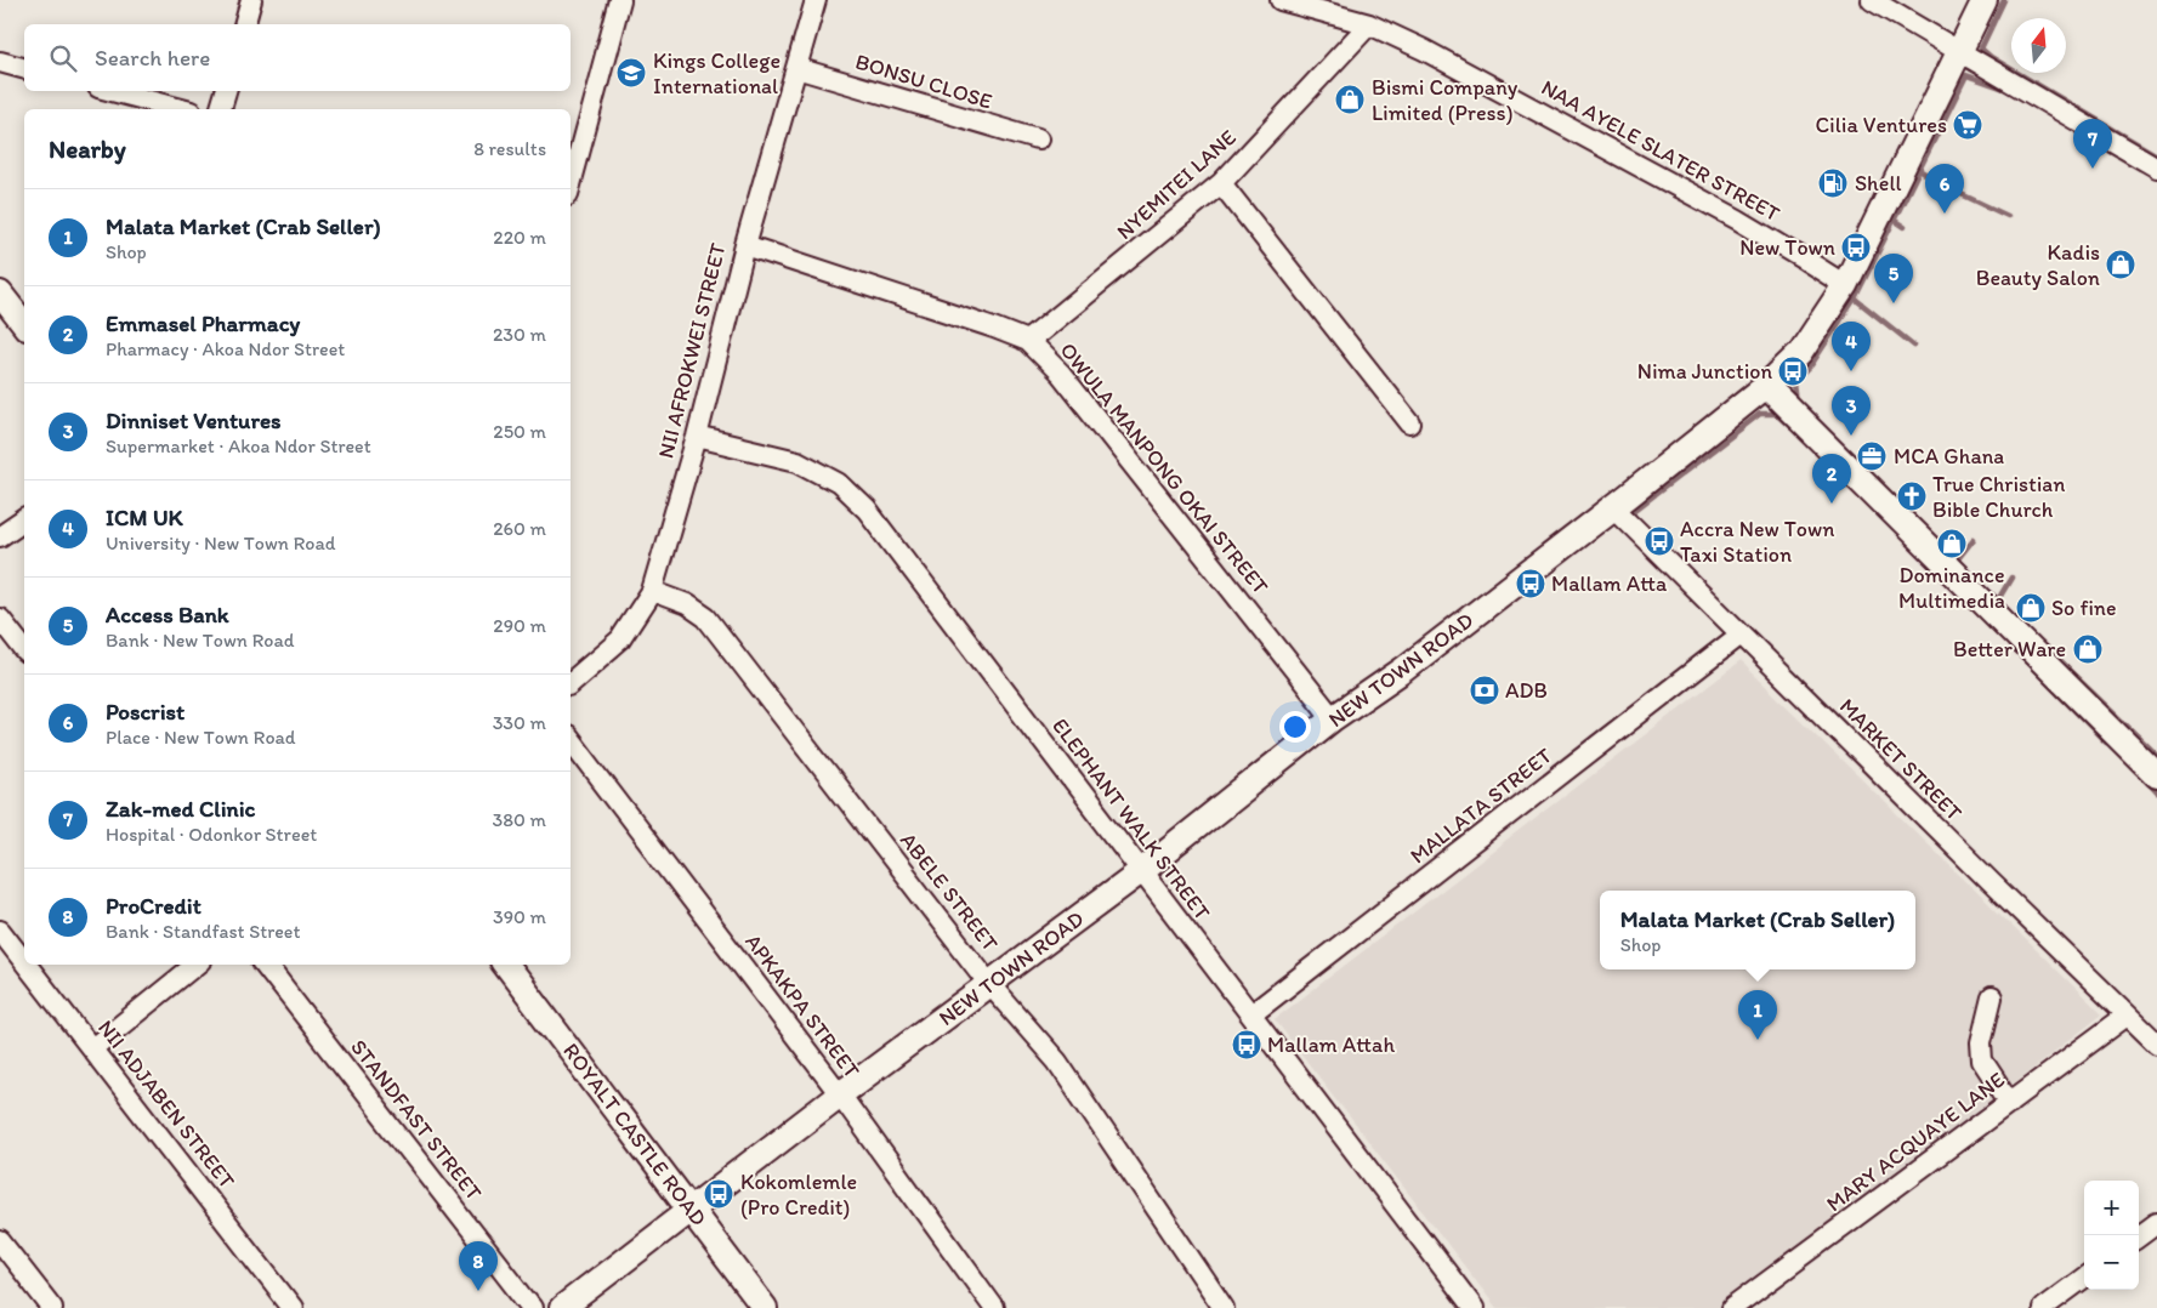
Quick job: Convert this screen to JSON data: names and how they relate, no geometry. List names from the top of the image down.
{
  "streets": {
    "street": [
      "BONSU CLOSE",
      "NAA AYELE SLATER STREET",
      "NYEMITEI LANE",
      "NII AFROKWEI STREET",
      "OWULA MANPONG OKAI STREET",
      "NEW TOWN ROAD",
      "MARKET STREET",
      "MALLATA STREET",
      "ELEPHANT WALK STREET",
      "ABELE STREET",
      "APKAKPA STREET",
      "NII ADJABEN STREET",
      "STANDFAST STREET",
      "ROYALT CASTLE ROAD",
      "MARY ACQUAYE LANE"
    ]
  },
  "crossings": [
    ["BONSU CLOSE", "NII AFROKWEI STREET"],
    ["NAA AYELE SLATER STREET", "NYEMITEI LANE"],
    ["NAA AYELE SLATER STREET", "NEW TOWN ROAD"],
    ["NYEMITEI LANE", "OWULA MANPONG OKAI STREET"],
    ["NII AFROKWEI STREET", "OWULA MANPONG OKAI STREET"],
    ["NII AFROKWEI STREET", "ELEPHANT WALK STREET"],
    ["NII AFROKWEI STREET", "ABELE STREET"],
    ["OWULA MANPONG OKAI STREET", "NEW TOWN ROAD"],
    ["NEW TOWN ROAD", "MARKET STREET"],
    ["NEW TOWN ROAD", "ELEPHANT WALK STREET"],
    ["NEW TOWN ROAD", "ABELE STREET"],
    ["NEW TOWN ROAD", "APKAKPA STREET"],
    ["NEW TOWN ROAD", "ROYALT CASTLE ROAD"],
    ["MARKET STREET", "MALLATA STREET"],
    ["MARKET STREET", "MARY ACQUAYE LANE"],
    ["MALLATA STREET", "ELEPHANT WALK STREET"]
  ],
  "places": {
    "school or university": ["Kings College International"],
    "shop": [
      "Bismi Company Limited (Press)",
      "Kadis Beauty Salon",
      "Dominance Multimedia",
      "So fine",
      "Better Ware"
    ],
    "supermarket": ["Cilia Ventures"],
    "fuel station": ["Shell"],
    "bus stop": [
      "New Town",
      "Nima Junction",
      "Accra New Town Taxi Station",
      "Mallam Atta",
      "Mallam Attah",
      "Kokomlemle (Pro Credit)"
    ],
    "office": ["MCA Ghana"],
    "church": ["True Christian Bible Church"],
    "bank": ["ADB"]
  },
  "north": "top",
  "page": {
    "search": "Search here",
    "heading": ["Nearby", "8 results"],
    "pins": [
      "7",
      "6",
      "5",
      "4",
      "3",
      "2",
      "1",
      "8"
    ],
    "list": [
      {
        "mark": "1",
        "name": "Malata Market (Crab Seller)",
        "note": "Shop",
        "value": "220 m"
      },
      {
        "mark": "2",
        "name": "Emmasel Pharmacy",
        "note": "Pharmacy · Akoa Ndor Street",
        "value": "230 m"
      },
      {
        "mark": "3",
        "name": "Dinniset Ventures",
        "note": "Supermarket · Akoa Ndor Street",
        "value": "250 m"
      },
      {
        "mark": "4",
        "name": "ICM UK",
        "note": "University · New Town Road",
        "value": "260 m"
      },
      {
        "mark": "5",
        "name": "Access Bank",
        "note": "Bank · New Town Road",
        "value": "290 m"
      },
      {
        "mark": "6",
        "name": "Poscrist",
        "note": "Place · New Town Road",
        "value": "330 m"
      },
      {
        "mark": "7",
        "name": "Zak-med Clinic",
        "note": "Hospital · Odonkor Street",
        "value": "380 m"
      },
      {
        "mark": "8",
        "name": "ProCredit",
        "note": "Bank · Standfast Street",
        "value": "390 m"
      }
    ],
    "popup": ["Malata Market (Crab Seller)", "Shop"],
    "map_buttons": ["+", "−"]
  }
}
